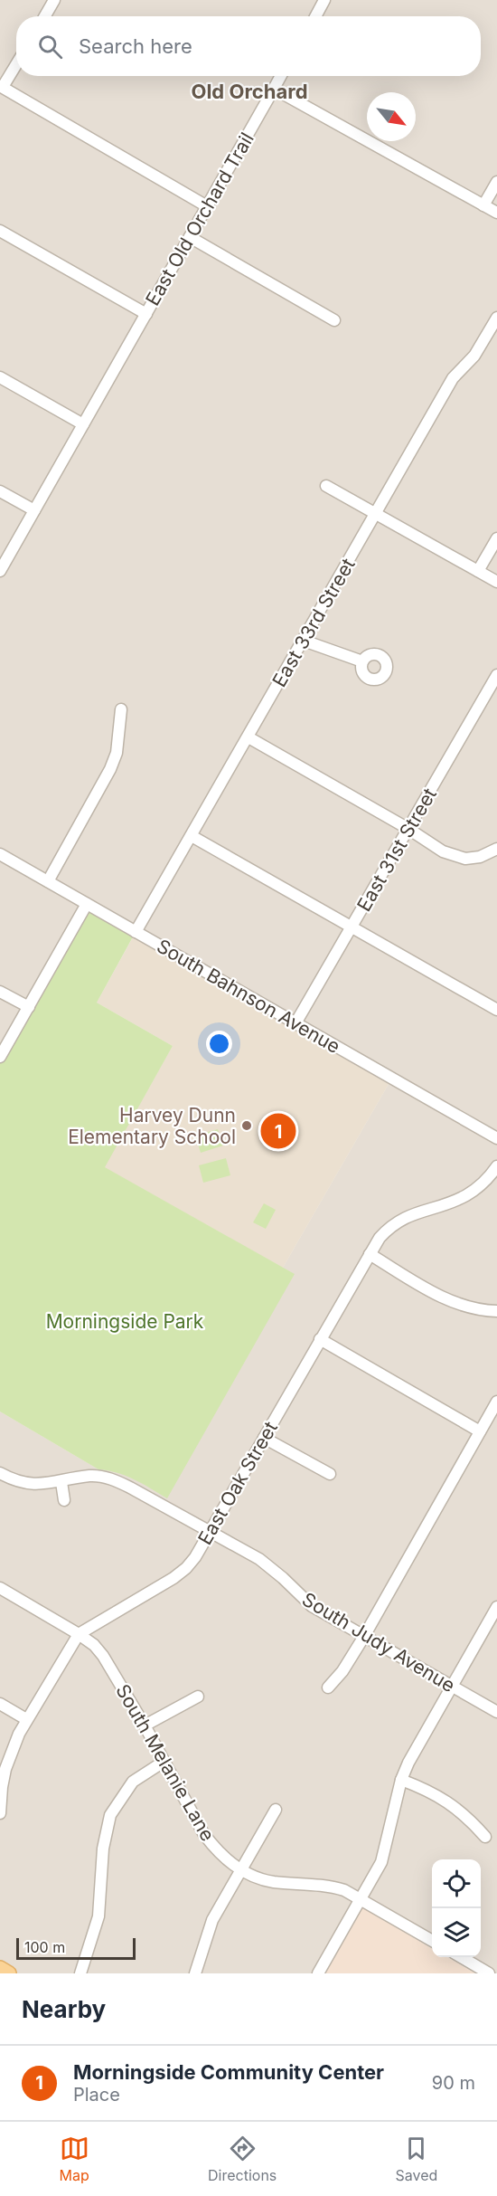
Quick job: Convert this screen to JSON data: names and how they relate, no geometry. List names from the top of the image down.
{
  "streets": {
    "street": [
      "East Old Orchard Trail",
      "East 33rd Street",
      "East 31st Street",
      "South Bahnson Avenue",
      "East Oak Street",
      "South Judy Avenue",
      "South Melanie Lane"
    ]
  },
  "crossings": [
    ["East 33rd Street", "South Bahnson Avenue"],
    ["East 31st Street", "South Bahnson Avenue"],
    ["East Oak Street", "South Judy Avenue"],
    ["East Oak Street", "South Melanie Lane"]
  ],
  "districts": ["Old Orchard"],
  "parks": ["Morningside Park"],
  "places": ["Harvey Dunn Elementary School"],
  "scale_bar": "100 m",
  "north": "bottom right",
  "page": {
    "search": "Search here",
    "pins": "1",
    "scale": "100 m",
    "heading": "Nearby",
    "list": [
      {
        "mark": "1",
        "name": "Morningside Community Center",
        "note": "Place",
        "value": "90 m"
      }
    ],
    "nav": ["Map", "Directions", "Saved"]
  }
}
